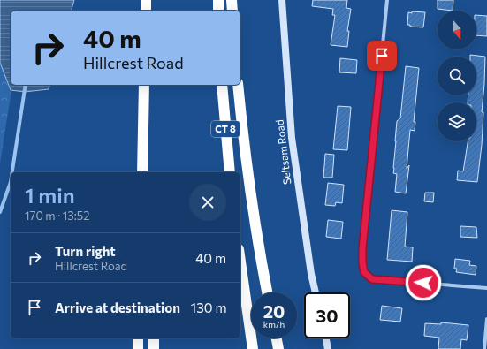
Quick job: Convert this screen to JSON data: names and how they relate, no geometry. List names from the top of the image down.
{
  "streets": {
    "highway": ["CT 8"],
    "main road": ["Seltsam Road"]
  },
  "north": "bottom",
  "page": {
    "turn": ["40 m", "Hillcrest Road"],
    "heading": ["1 min", "170 m · 13:52"],
    "list": [
      {
        "name": "Turn right",
        "note": "Hillcrest Road",
        "value": "40 m"
      },
      {
        "name": "Arrive at destination",
        "value": "130 m"
      }
    ],
    "speed": "20 km/h",
    "limit": "30"
  }
}
